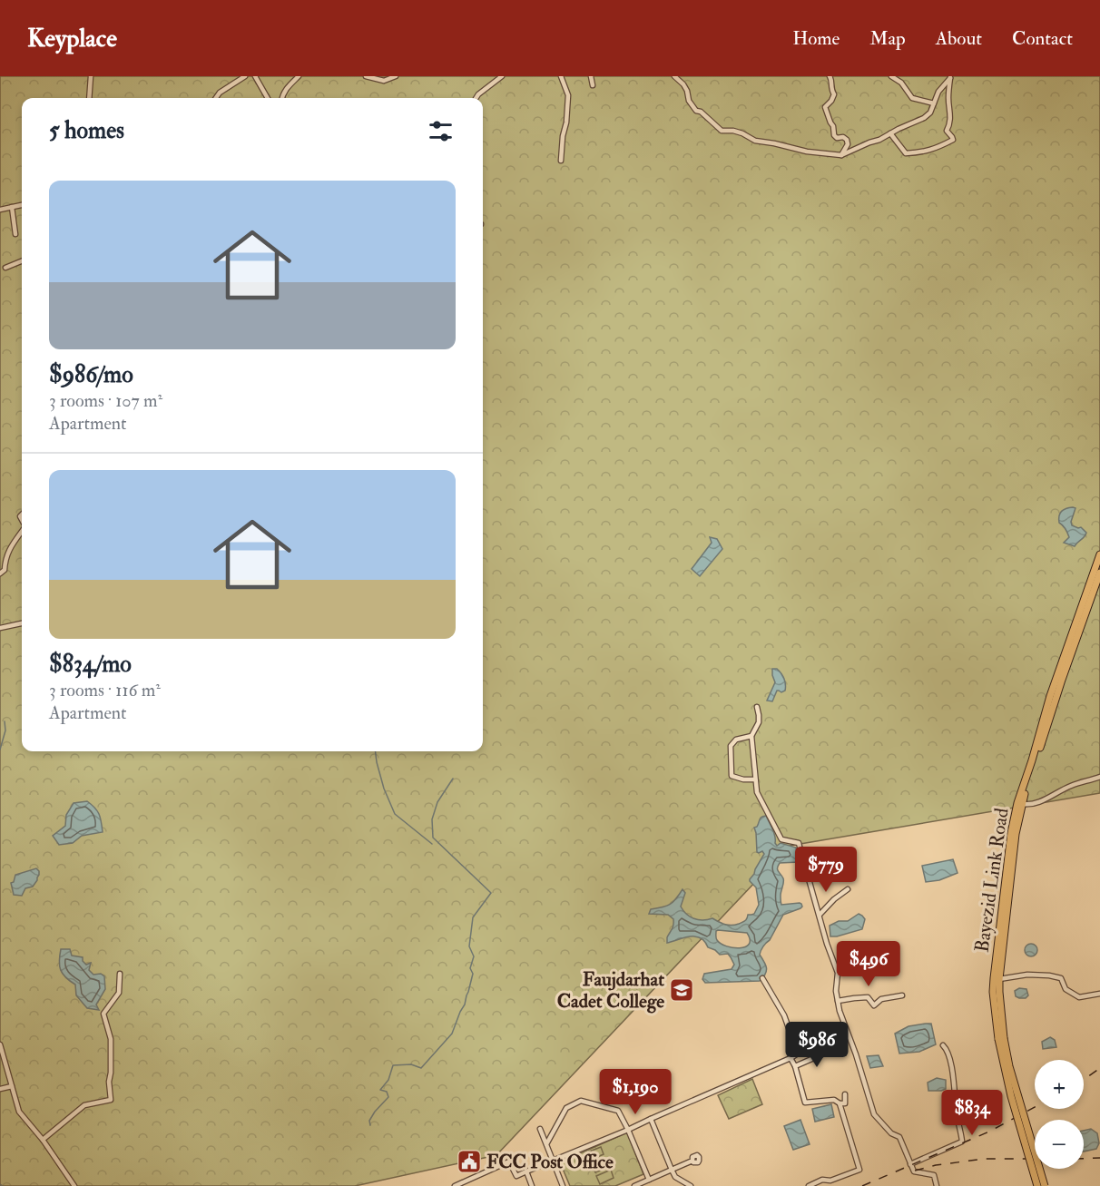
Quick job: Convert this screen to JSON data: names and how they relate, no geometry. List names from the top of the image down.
{
  "streets": {
    "main road": ["Bayezid Link Road"]
  },
  "places": {
    "school or university": ["Faujdarhat Cadet College"],
    "public building": ["FCC Post Office"]
  },
  "page": {
    "header": "Keyplace",
    "nav": [
      "Home",
      "Map",
      "About",
      "Contact"
    ],
    "heading": "5 homes",
    "list": [
      {
        "name": "$986/mo",
        "note": "3 rooms · 107 m² · Apartment"
      },
      {
        "name": "$834/mo",
        "note": "3 rooms · 116 m² · Apartment"
      }
    ],
    "price": [
      "$779",
      "$496",
      "$986",
      "$1,190",
      "$834"
    ],
    "map_buttons": ["+", "−"]
  }
}
